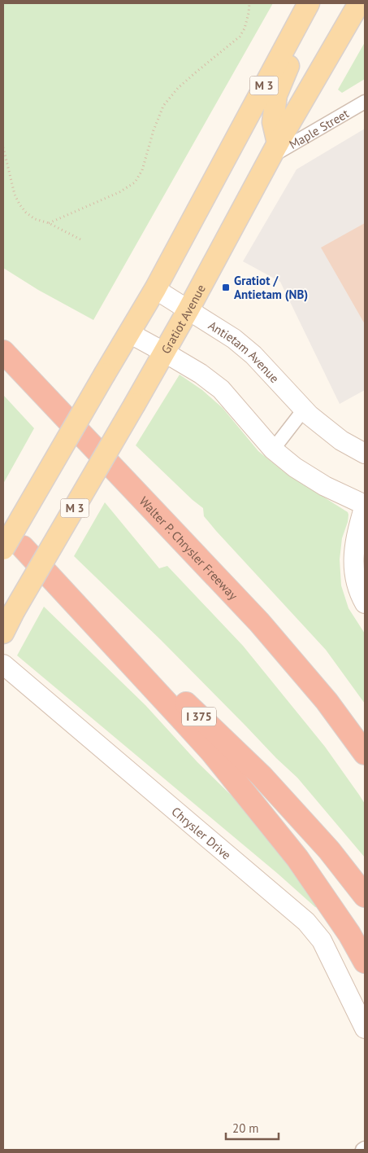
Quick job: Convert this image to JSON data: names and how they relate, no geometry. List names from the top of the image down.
{
  "streets": {
    "highway": ["Walter P. Chrysler Freeway", "I 375"],
    "main road": ["M 3", "Gratiot Avenue"],
    "street": ["Maple Street", "Antietam Avenue", "Chrysler Drive"]
  },
  "crossings": [
    ["M 3", "Antietam Avenue"],
    ["M 3", "I 375"],
    ["Maple Street", "Gratiot Avenue"],
    ["Gratiot Avenue", "Antietam Avenue"]
  ],
  "places": {
    "transit": ["Gratiot / Antietam (NB)"]
  },
  "scale_bar": "20 m"
}
